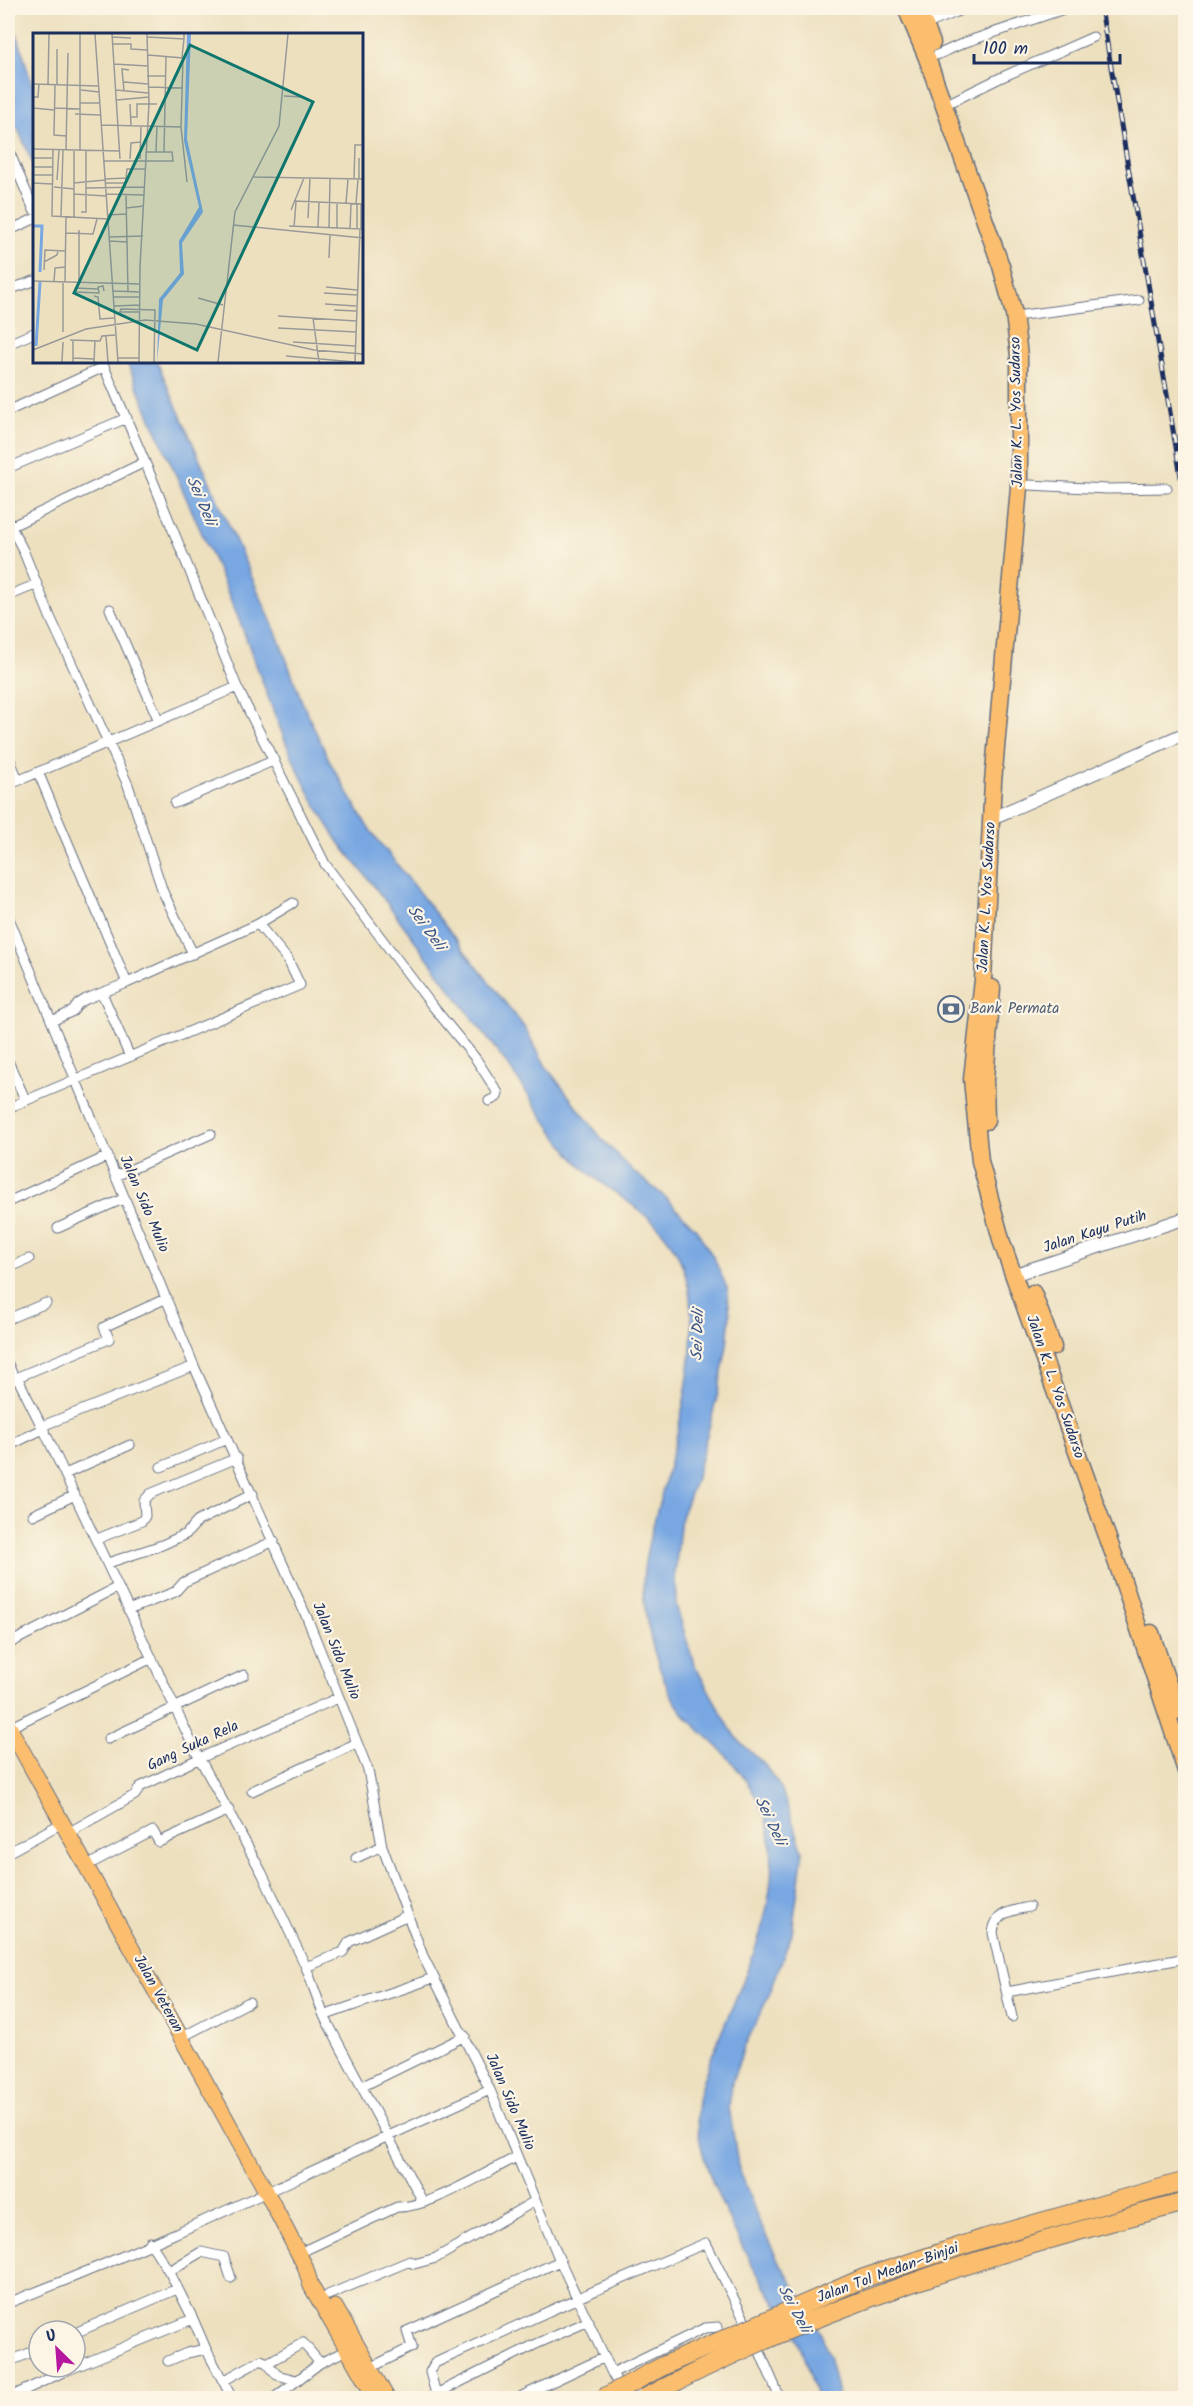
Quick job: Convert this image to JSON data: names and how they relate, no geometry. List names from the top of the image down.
{
  "streets": {
    "highway": ["Jalan K. L. Yos Sudarso", "Jalan Tol Medan–Binjai"],
    "main road": ["Jalan Veteran"],
    "street": ["Jalan Sido Mulio", "Jalan Kayu Putih", "Gang Suka Rela"]
  },
  "crossings": [
    ["Jalan K. L. Yos Sudarso", "Jalan Kayu Putih"],
    ["Jalan Sido Mulio", "Gang Suka Rela"],
    ["Gang Suka Rela", "Jalan Veteran"]
  ],
  "water": ["Sei Deli"],
  "places": {
    "bank": ["Bank Permata"]
  },
  "scale_bar": "100 m",
  "north": "top left"
}
